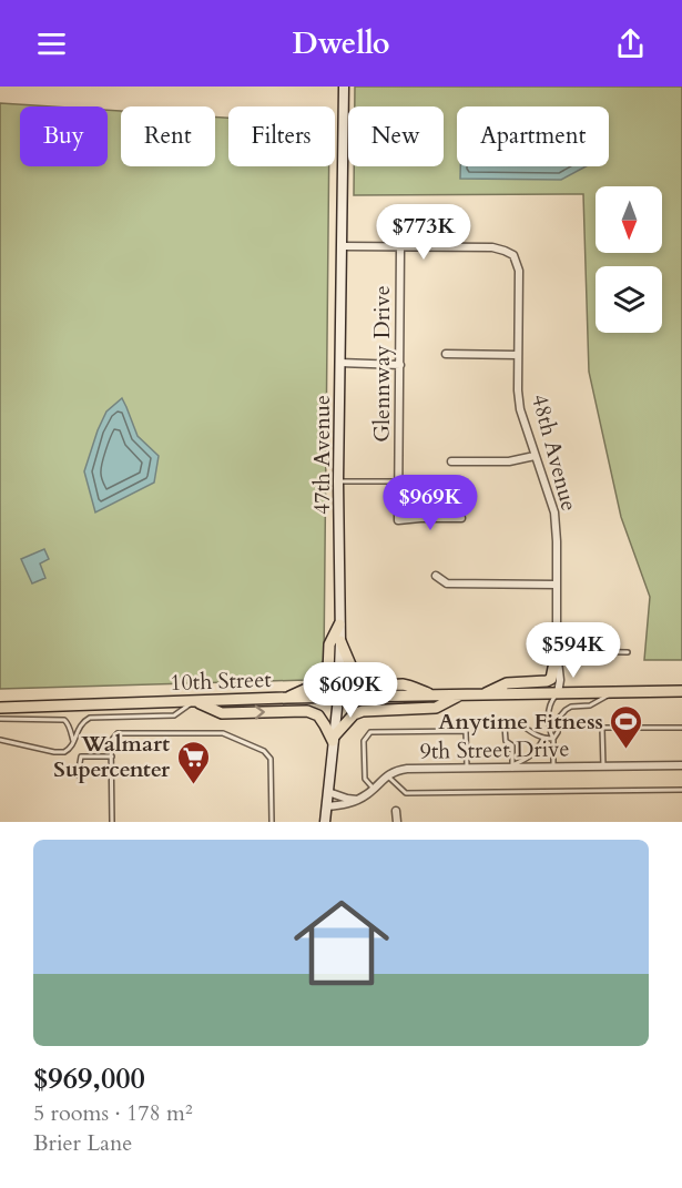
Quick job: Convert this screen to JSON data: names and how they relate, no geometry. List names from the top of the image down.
{
  "streets": {
    "main road": ["47th Avenue", "10th Street"],
    "street": ["Glennway Drive", "48th Avenue", "9th Street Drive"]
  },
  "crossings": [
    ["Glennway Drive", "48th Avenue"],
    ["48th Avenue", "10th Street"],
    ["47th Avenue", "10th Street"]
  ],
  "places": {
    "sports": ["Anytime Fitness"],
    "supermarket": ["Walmart Supercenter"]
  },
  "north": "bottom",
  "page": {
    "header": "Dwello",
    "chip": [
      "Buy",
      "Rent",
      "Filters",
      "New",
      "Apartment"
    ],
    "price": [
      "$773K",
      "$969K",
      "$594K",
      "$609K"
    ],
    "list": [
      {
        "name": "$969,000",
        "note": "5 rooms · 178 m² · Brier Lane"
      }
    ]
  }
}
